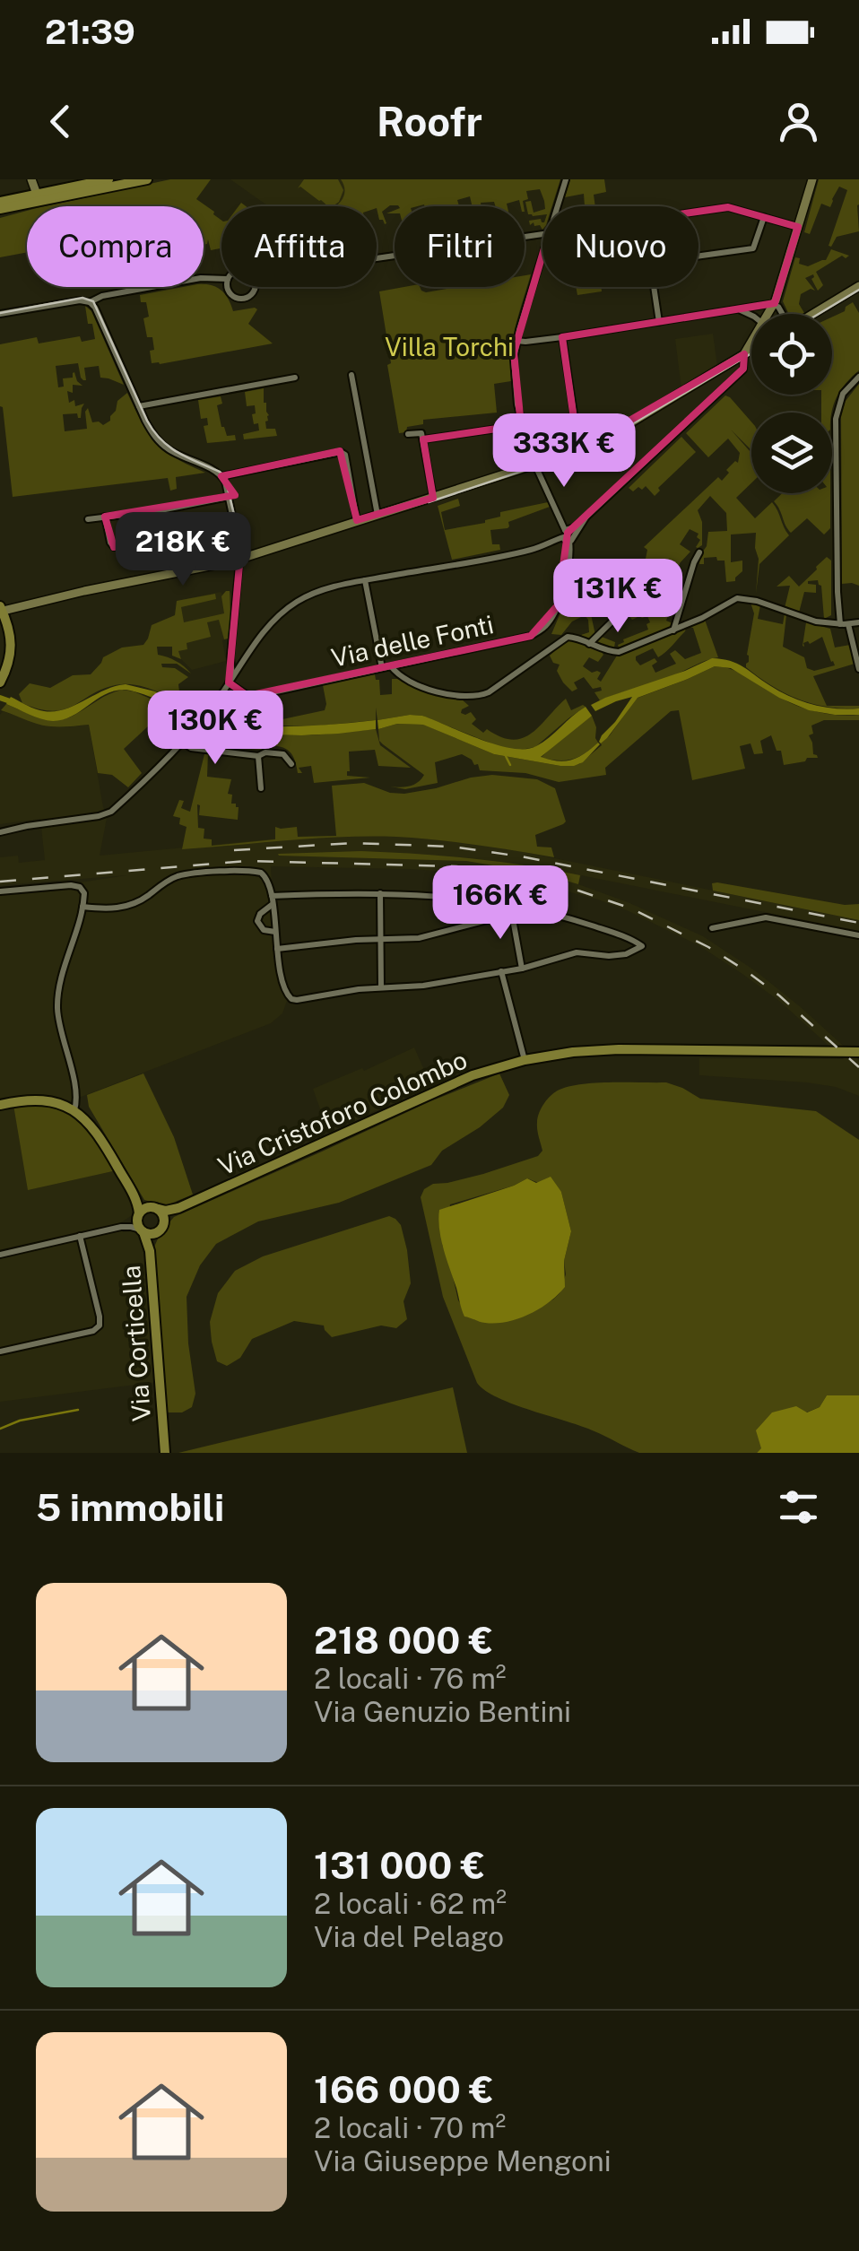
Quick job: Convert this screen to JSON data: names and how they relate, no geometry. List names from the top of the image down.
{
  "streets": {
    "main road": ["Via Cristoforo Colombo", "Via Corticella"],
    "street": ["Via delle Fonti"]
  },
  "crossings": [
    ["Via Cristoforo Colombo", "Via Corticella"]
  ],
  "parks": ["Villa Torchi"],
  "page": {
    "status": "21:39",
    "header": "Roofr",
    "chip": [
      "Compra",
      "Affitta",
      "Filtri",
      "Nuovo"
    ],
    "price": [
      "333K €",
      "218K €",
      "131K €",
      "130K €",
      "166K €"
    ],
    "heading": "5 immobili",
    "list": [
      {
        "name": "218 000 €",
        "note": "2 locali · 76 m² · Via Genuzio Bentini"
      },
      {
        "name": "131 000 €",
        "note": "2 locali · 62 m² · Via del Pelago"
      },
      {
        "name": "166 000 €",
        "note": "2 locali · 70 m² · Via Giuseppe Mengoni"
      }
    ]
  }
}
